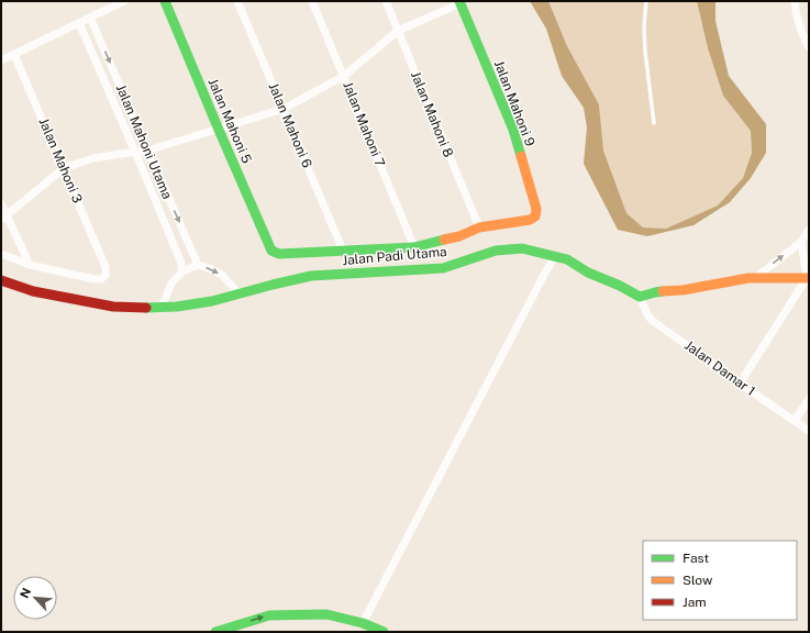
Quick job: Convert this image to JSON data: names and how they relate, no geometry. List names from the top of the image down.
{
  "streets": {
    "street": [
      "Jalan Mahoni 9",
      "Jalan Mahoni 8",
      "Jalan Mahoni 5",
      "Jalan Mahoni 7",
      "Jalan Mahoni 6",
      "Jalan Mahoni Utama",
      "Jalan Mahoni 3",
      "Jalan Padi Utama",
      "Jalan Damar 1"
    ]
  },
  "crossings": [
    ["Jalan Mahoni 9", "Jalan Mahoni 8"],
    ["Jalan Mahoni 5", "Jalan Mahoni 6"],
    ["Jalan Padi Utama", "Jalan Damar 1"]
  ],
  "legend": ["Fast", "Slow", "Jam"],
  "north": "top left"
}
